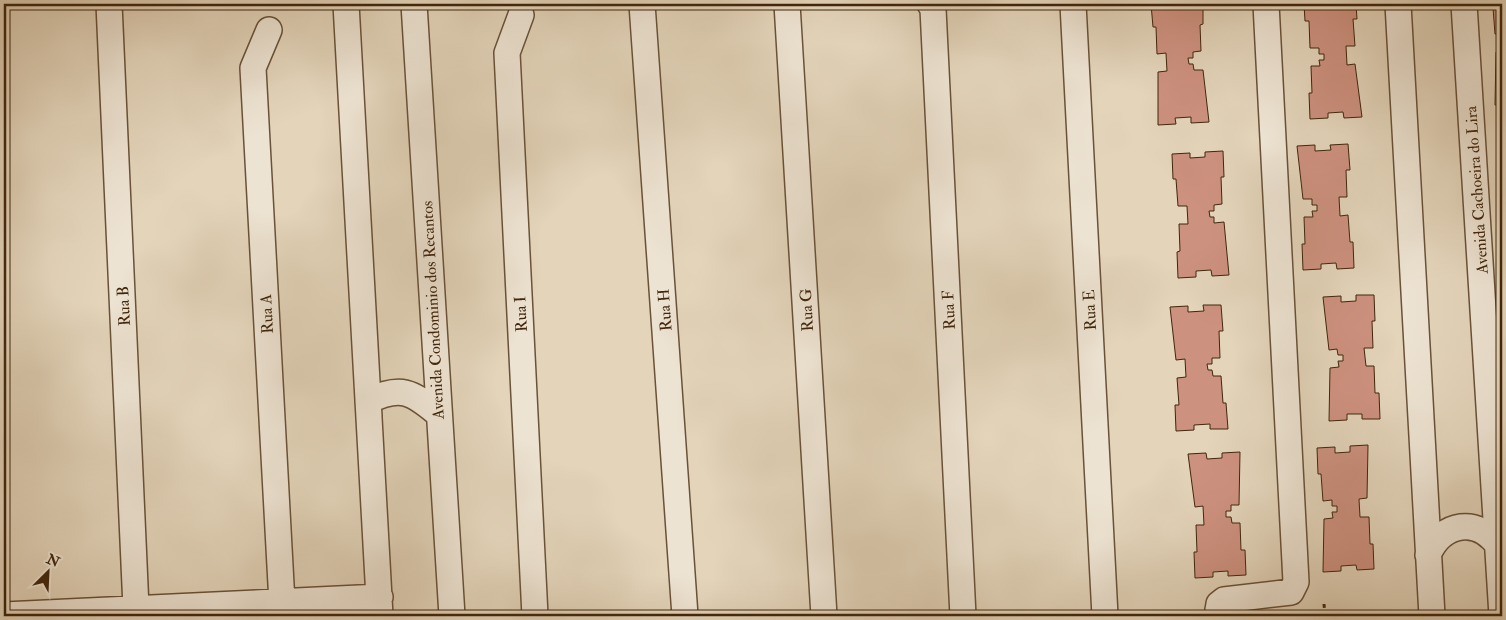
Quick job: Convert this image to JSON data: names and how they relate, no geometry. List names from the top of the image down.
{
  "streets": {
    "street": [
      "Avenida Cachoeira do Lira",
      "Rua B",
      "Avenida Condominio dos Recantos",
      "Rua H",
      "Rua G",
      "Rua F",
      "Rua E",
      "Rua A",
      "Rua I"
    ]
  },
  "north": "top right"
}
